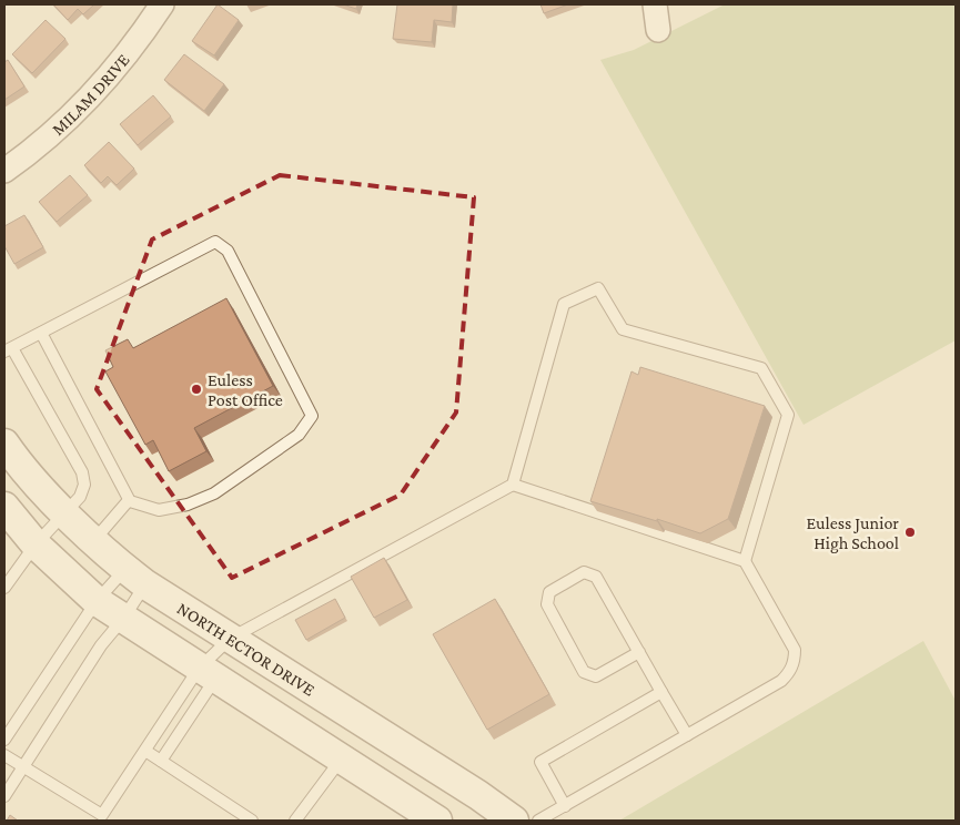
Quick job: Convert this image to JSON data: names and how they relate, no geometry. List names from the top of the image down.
{
  "streets": {
    "street": ["MILAM DRIVE", "NORTH ECTOR DRIVE"]
  },
  "places": ["Euless Post Office", "Euless Junior High School"]
}
